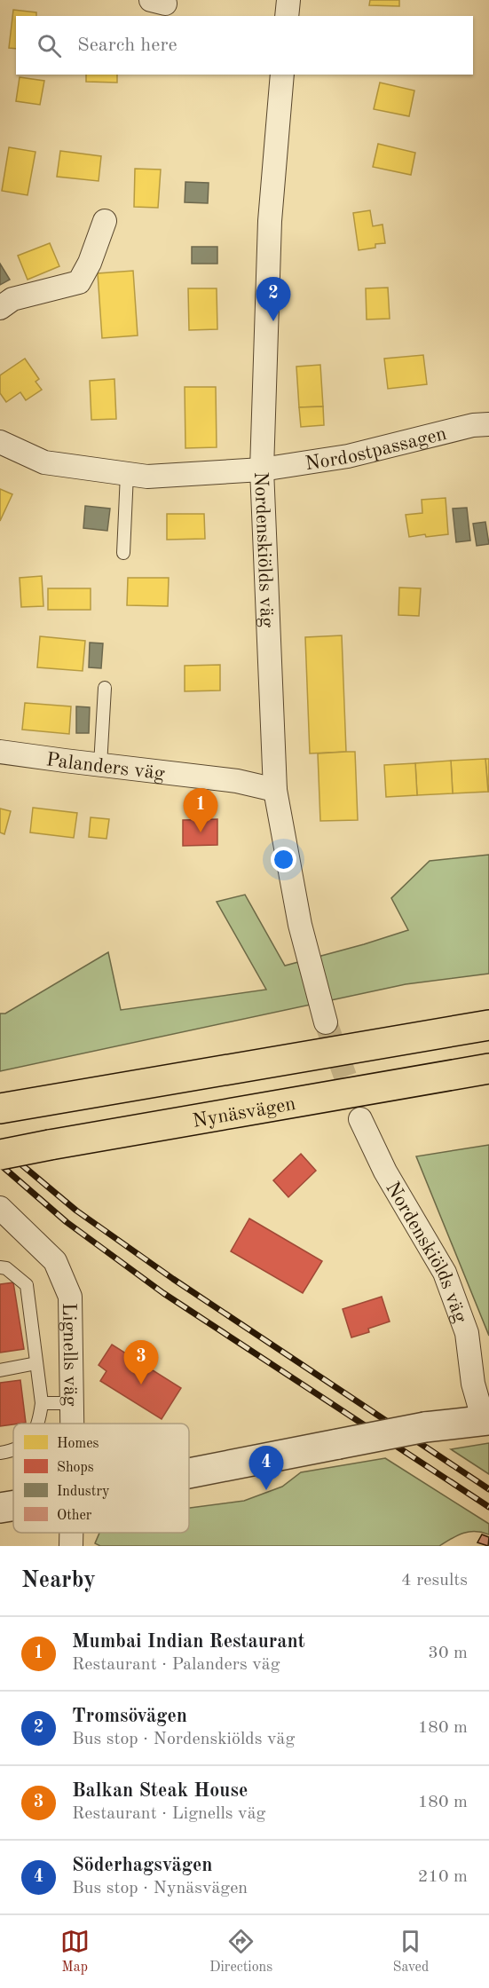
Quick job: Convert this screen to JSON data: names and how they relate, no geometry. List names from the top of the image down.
{
  "streets": {
    "highway": ["Nynäsvägen"],
    "street": [
      "Nordostpassagen",
      "Nordenskiölds väg",
      "Palanders väg",
      "Lignells väg"
    ]
  },
  "crossings": [
    ["Nordostpassagen", "Nordenskiölds väg"],
    ["Nordenskiölds väg", "Palanders väg"]
  ],
  "legend": [
    "Homes",
    "Shops",
    "Industry",
    "Other"
  ],
  "page": {
    "search": "Search here",
    "pins": [
      "2",
      "1",
      "3",
      "4"
    ],
    "heading": ["Nearby", "4 results"],
    "list": [
      {
        "mark": "1",
        "name": "Mumbai Indian Restaurant",
        "note": "Restaurant · Palanders väg",
        "value": "30 m"
      },
      {
        "mark": "2",
        "name": "Tromsövägen",
        "note": "Bus stop · Nordenskiölds väg",
        "value": "180 m"
      },
      {
        "mark": "3",
        "name": "Balkan Steak House",
        "note": "Restaurant · Lignells väg",
        "value": "180 m"
      },
      {
        "mark": "4",
        "name": "Söderhagsvägen",
        "note": "Bus stop · Nynäsvägen",
        "value": "210 m"
      }
    ],
    "nav": ["Map", "Directions", "Saved"]
  }
}
